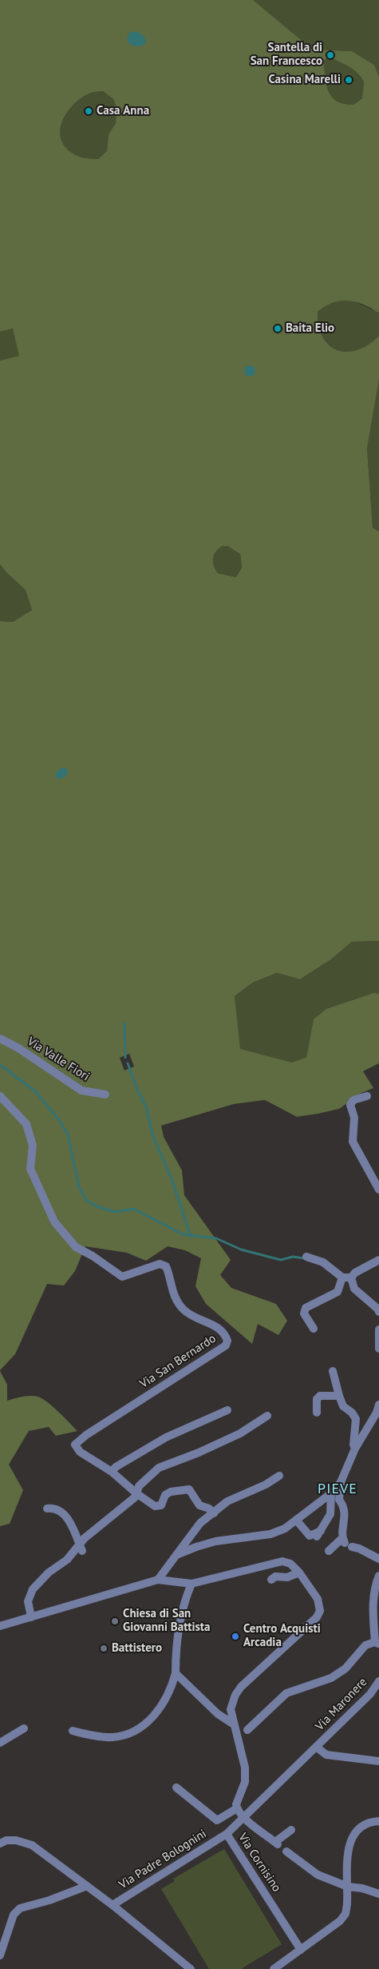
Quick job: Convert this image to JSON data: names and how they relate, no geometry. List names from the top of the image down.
{
  "streets": {
    "street": [
      "Via Valle Fiori",
      "Via San Bernardo",
      "Via Maronere",
      "Via Padre Bolognini",
      "Via Cornisino"
    ]
  },
  "crossings": [
    ["Via Maronere", "Via Cornisino"],
    ["Via Padre Bolognini", "Via Cornisino"]
  ],
  "districts": ["PIEVE"],
  "places": [
    "Santella di San Francesco",
    "Casina Marelli",
    "Casa Anna",
    "Baita Elio",
    "Chiesa di San Giovanni Battista",
    "Centro Acquisti Arcadia",
    "Battistero"
  ]
}
